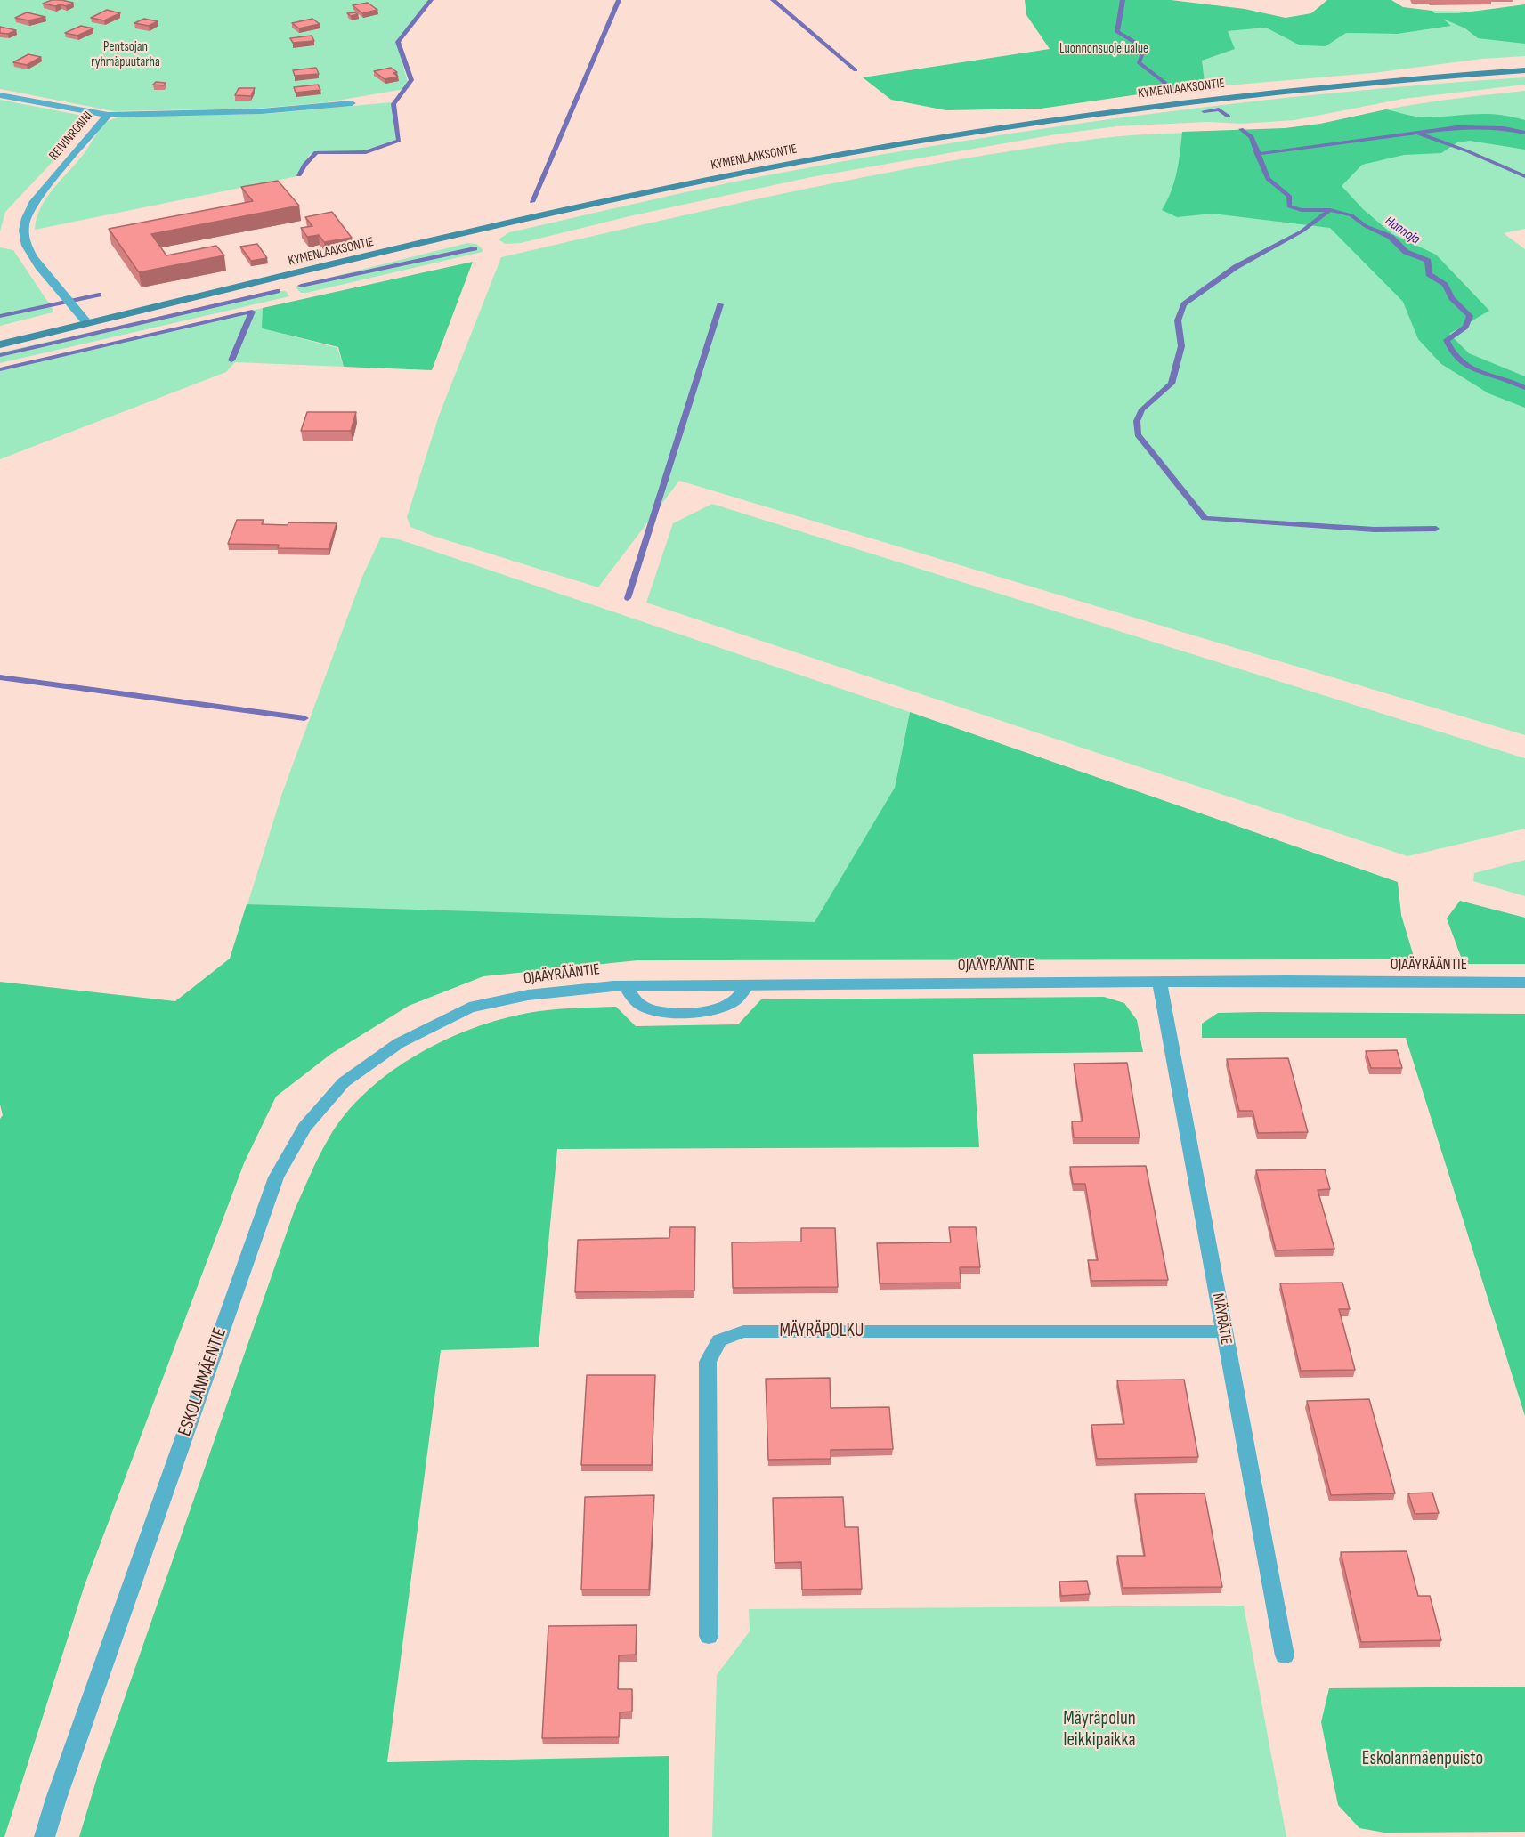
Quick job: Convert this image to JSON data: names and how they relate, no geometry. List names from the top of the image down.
{
  "streets": {
    "main road": ["KYMENLAAKSONTIE"],
    "street": [
      "REIVINRONNI",
      "OJAÄYRÄÄNTIE",
      "MÄYRÄTIE",
      "MÄYRÄPOLKU",
      "ESKOLANMÄENTIE"
    ]
  },
  "crossings": [
    ["KYMENLAAKSONTIE", "REIVINRONNI"],
    ["OJAÄYRÄÄNTIE", "MÄYRÄTIE"],
    ["OJAÄYRÄÄNTIE", "ESKOLANMÄENTIE"],
    ["MÄYRÄTIE", "MÄYRÄPOLKU"]
  ],
  "water": ["Haanoja"],
  "parks": [
    "Pentsojan ryhmäpuutarha",
    "Luonnonsuojelualue",
    "Mäyräpolun leikkipaikka",
    "Eskolanmäenpuisto"
  ]
}
